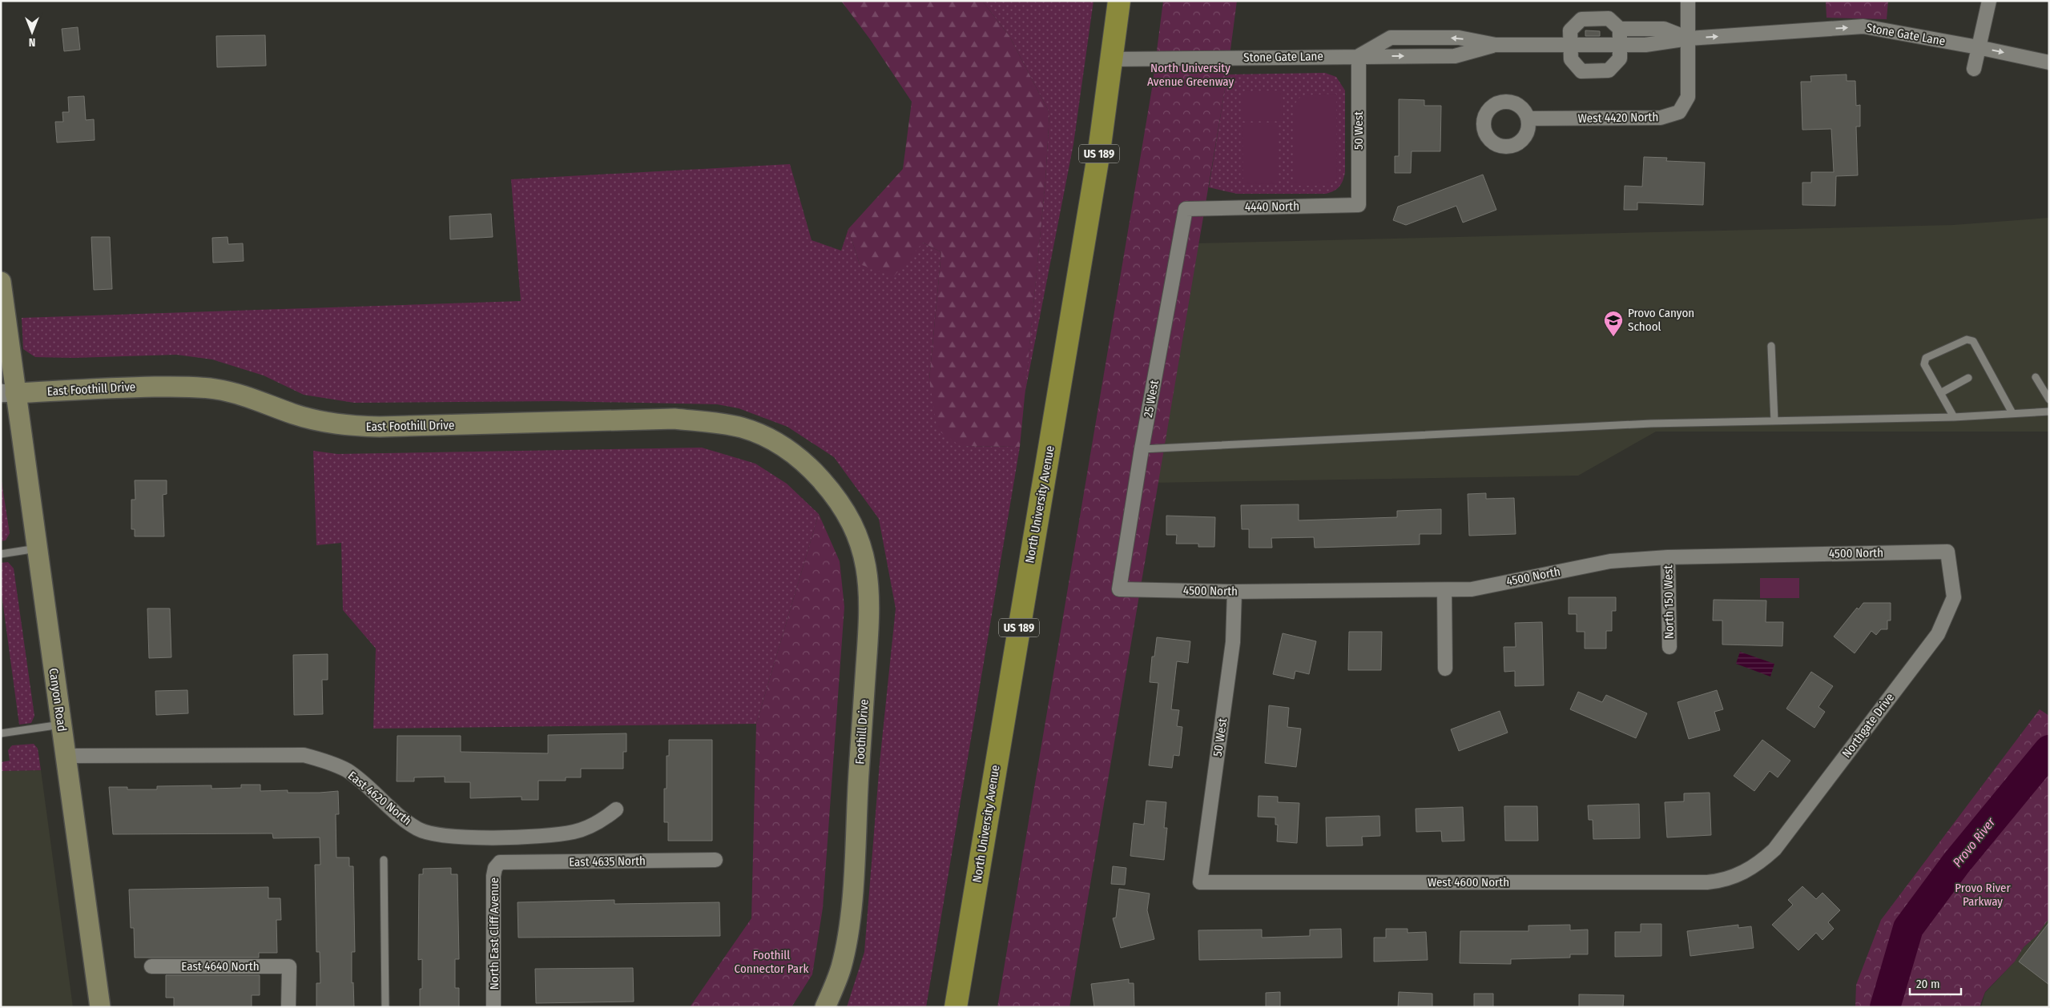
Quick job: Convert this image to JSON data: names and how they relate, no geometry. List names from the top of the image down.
{
  "streets": {
    "highway": ["US 189", "North University Avenue"],
    "main road": ["East Foothill Drive", "Canyon Road", "Foothill Drive"],
    "street": [
      "Stone Gate Lane",
      "West 4420 North",
      "50 West",
      "4440 North",
      "25 West",
      "4500 North",
      "North 150 West",
      "Northgate Drive",
      "East 4620 North",
      "East 4635 North",
      "West 4600 North",
      "North East Cliff Avenue",
      "East 4640 North"
    ]
  },
  "crossings": [
    ["Stone Gate Lane", "West 4420 North"],
    ["Stone Gate Lane", "50 West"],
    ["Stone Gate Lane", "North University Avenue"],
    ["50 West", "4440 North"],
    ["50 West", "4500 North"],
    ["50 West", "West 4600 North"],
    ["4440 North", "25 West"],
    ["East Foothill Drive", "Canyon Road"],
    ["East Foothill Drive", "Foothill Drive"],
    ["25 West", "4500 North"],
    ["4500 North", "North 150 West"],
    ["4500 North", "Northgate Drive"],
    ["Canyon Road", "East 4620 North"],
    ["Northgate Drive", "West 4600 North"],
    ["East 4635 North", "North East Cliff Avenue"]
  ],
  "one_way": ["Stone Gate Lane"],
  "water": ["Provo River"],
  "parks": ["North University Avenue Greenway", "Provo River Parkway", "Foothill Connector Park"],
  "places": {
    "school or university": ["Provo Canyon School"]
  },
  "scale_bar": "20 m",
  "north": "bottom"
}
